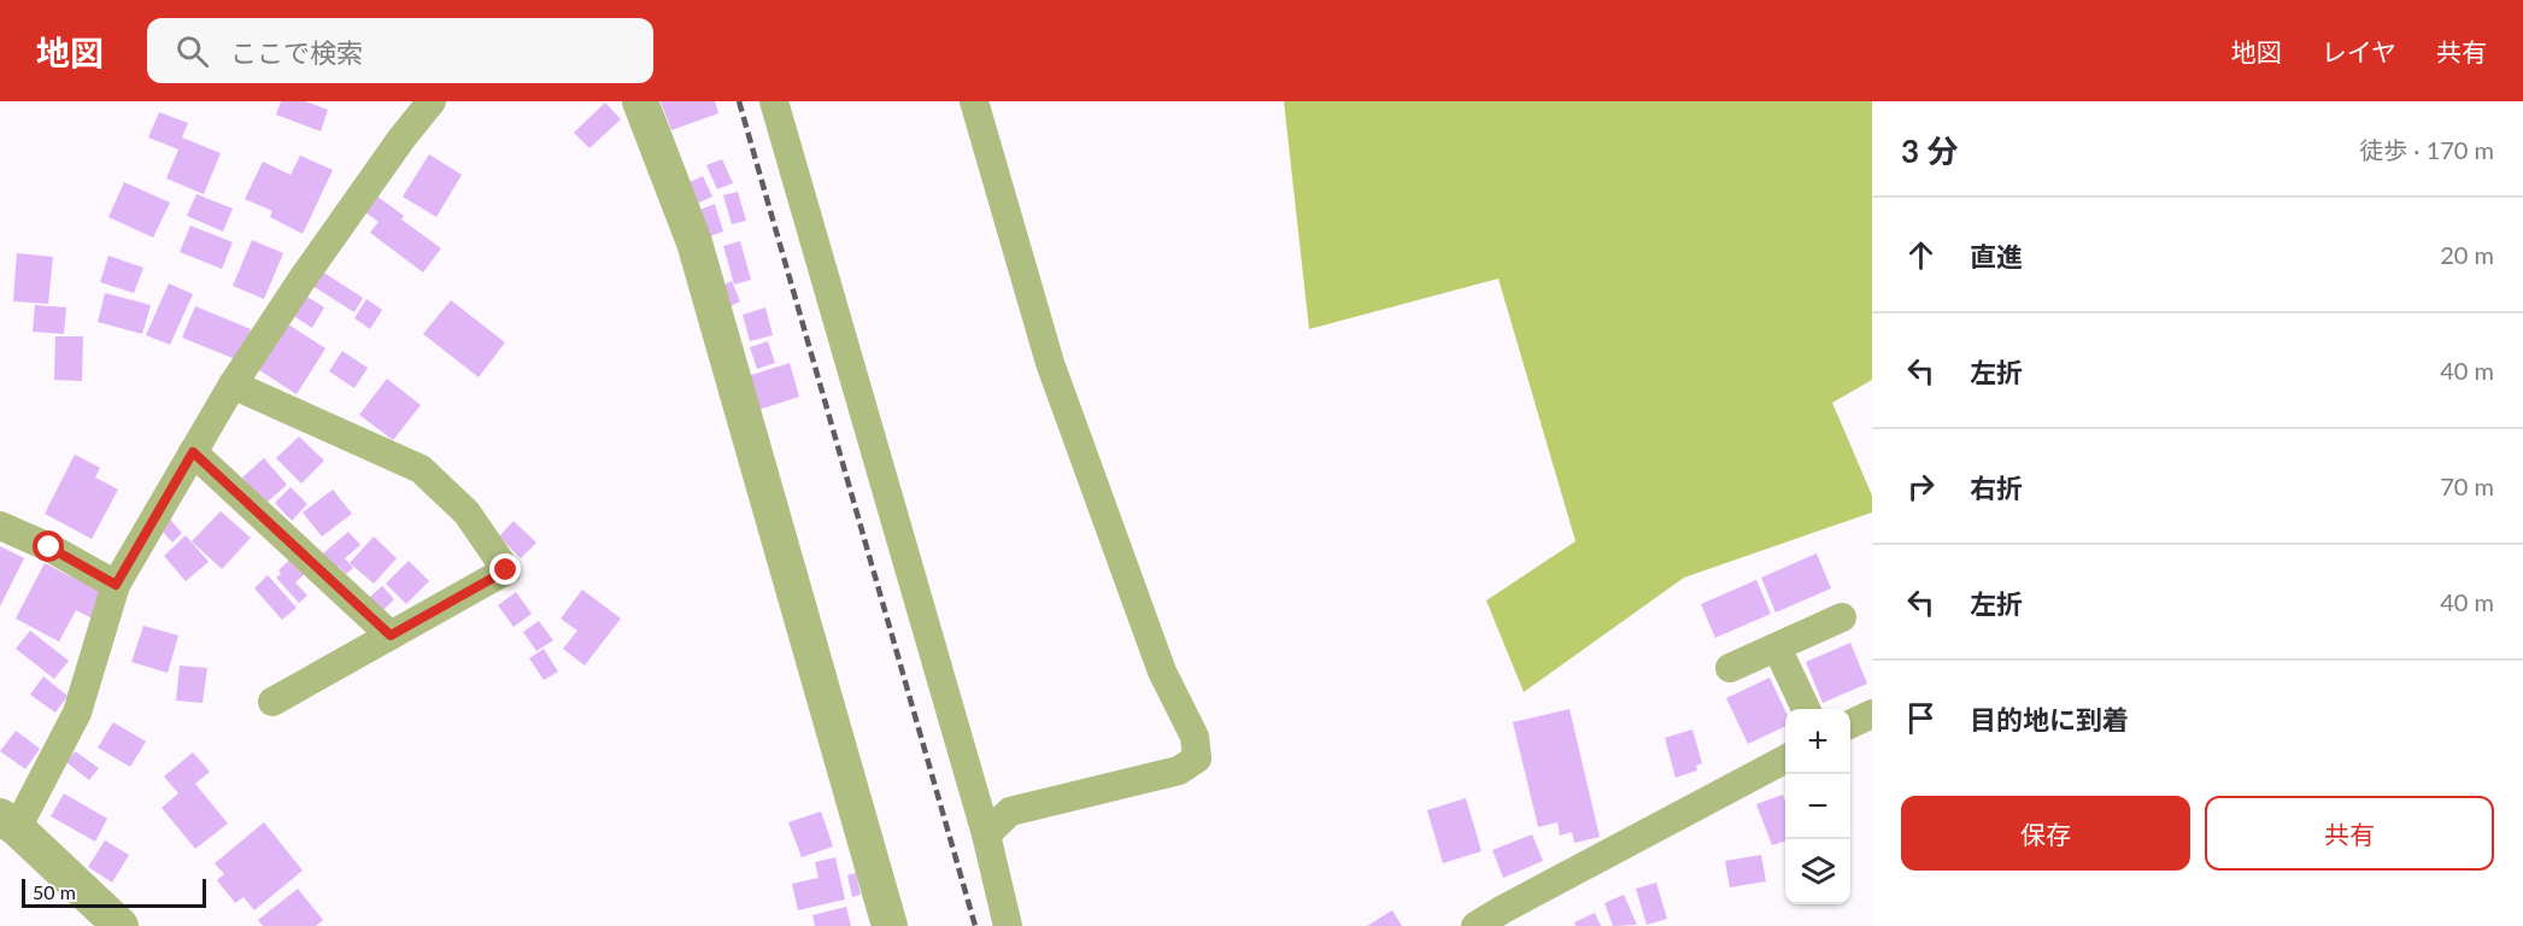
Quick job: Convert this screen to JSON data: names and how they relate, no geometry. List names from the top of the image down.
{
  "scale_bar": "50 m",
  "page": {
    "header": "地図",
    "search": "ここで検索",
    "nav": ["地図", "レイヤ", "共有"],
    "heading": ["3 分", "徒歩 · 170 m"],
    "list": [
      ["直進", "20 m"],
      ["左折", "40 m"],
      ["右折", "70 m"],
      ["左折", "40 m"],
      "目的地に到着"
    ],
    "map_buttons": ["+", "−"],
    "buttons": ["保存", "共有"],
    "scale": "50 m"
  }
}
